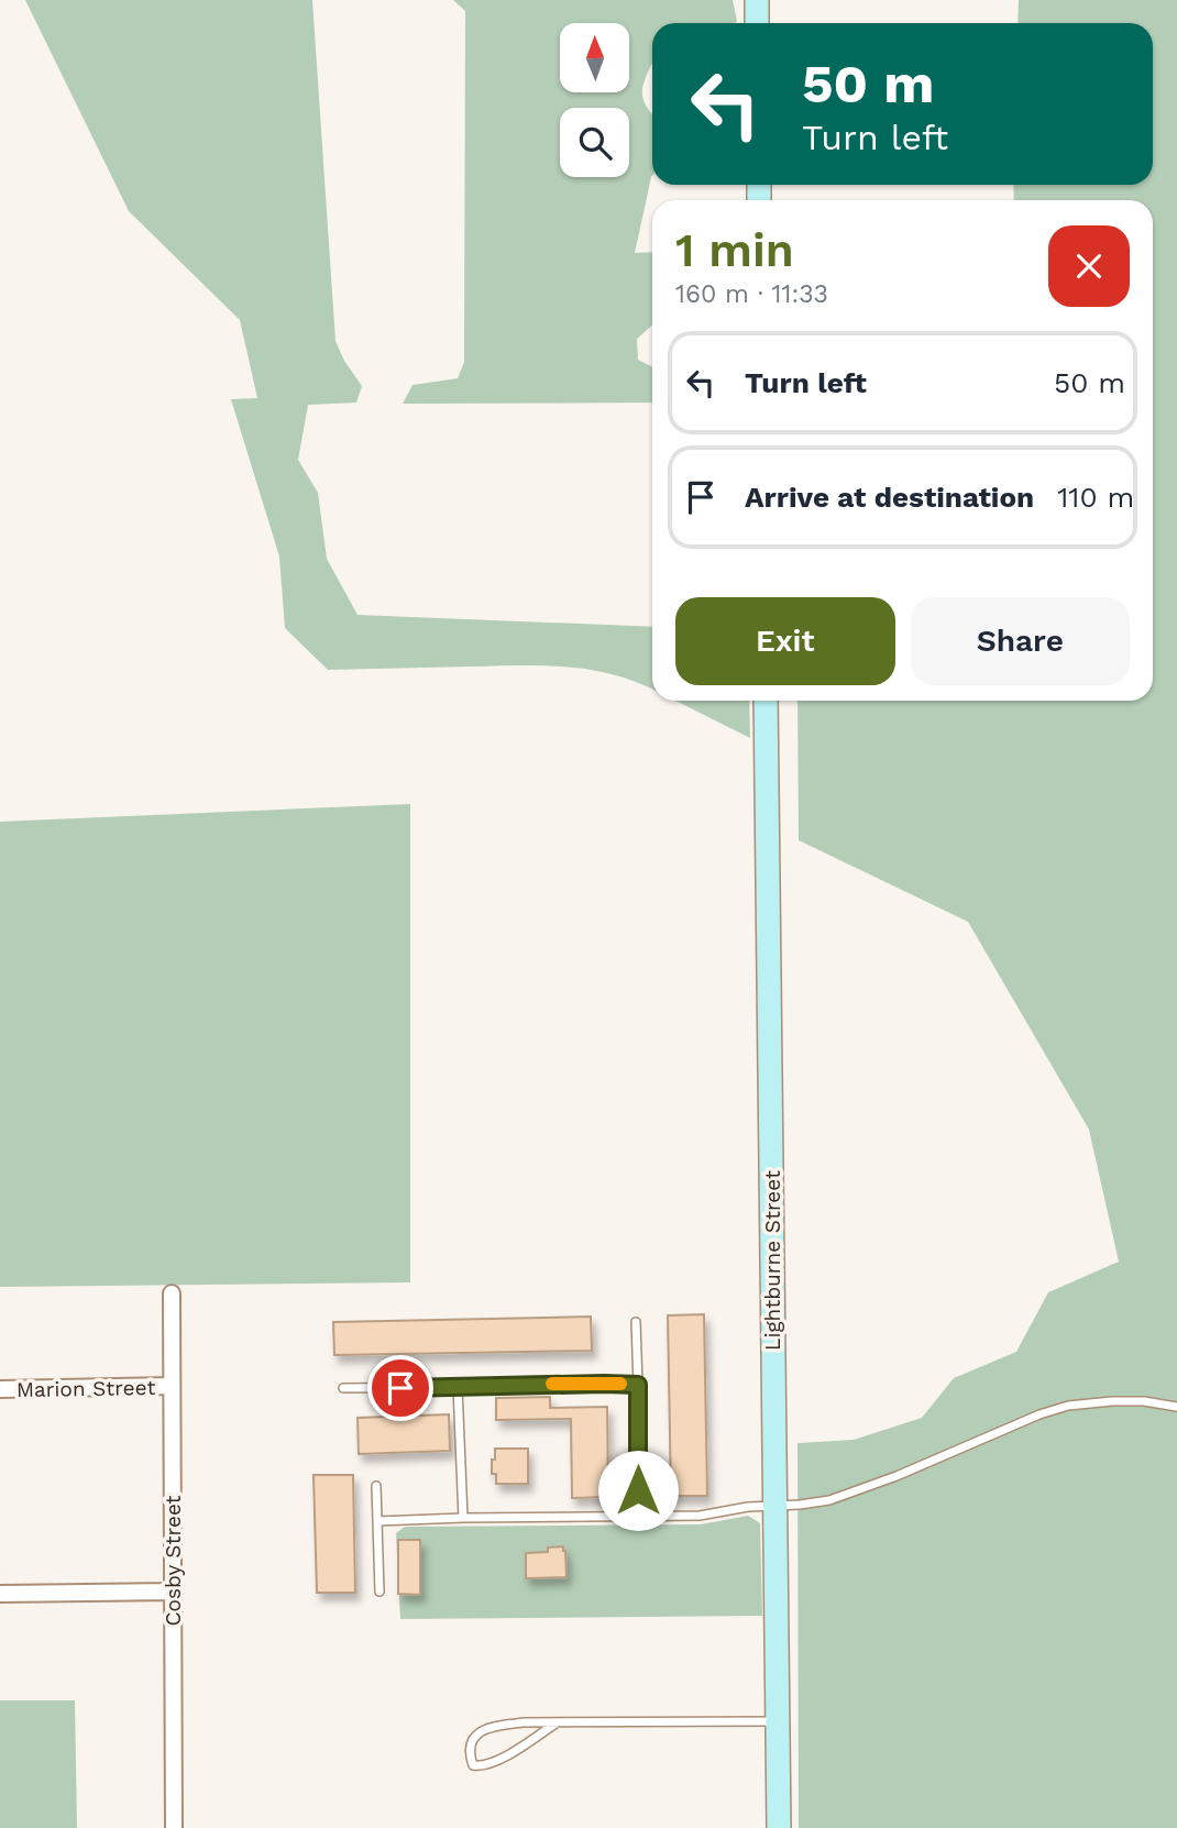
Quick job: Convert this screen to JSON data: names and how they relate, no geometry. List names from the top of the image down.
{
  "streets": {
    "main road": ["Lightburne Street"],
    "street": ["Marion Street", "Cosby Street"]
  },
  "crossings": [
    ["Marion Street", "Cosby Street"]
  ],
  "north": "top",
  "page": {
    "turn": ["50 m", "Turn left"],
    "heading": ["1 min", "160 m · 11:33"],
    "list": [
      {
        "name": "Turn left",
        "value": "50 m"
      },
      {
        "name": "Arrive at destination",
        "value": "110 m"
      }
    ],
    "buttons": ["Exit", "Share"]
  }
}
